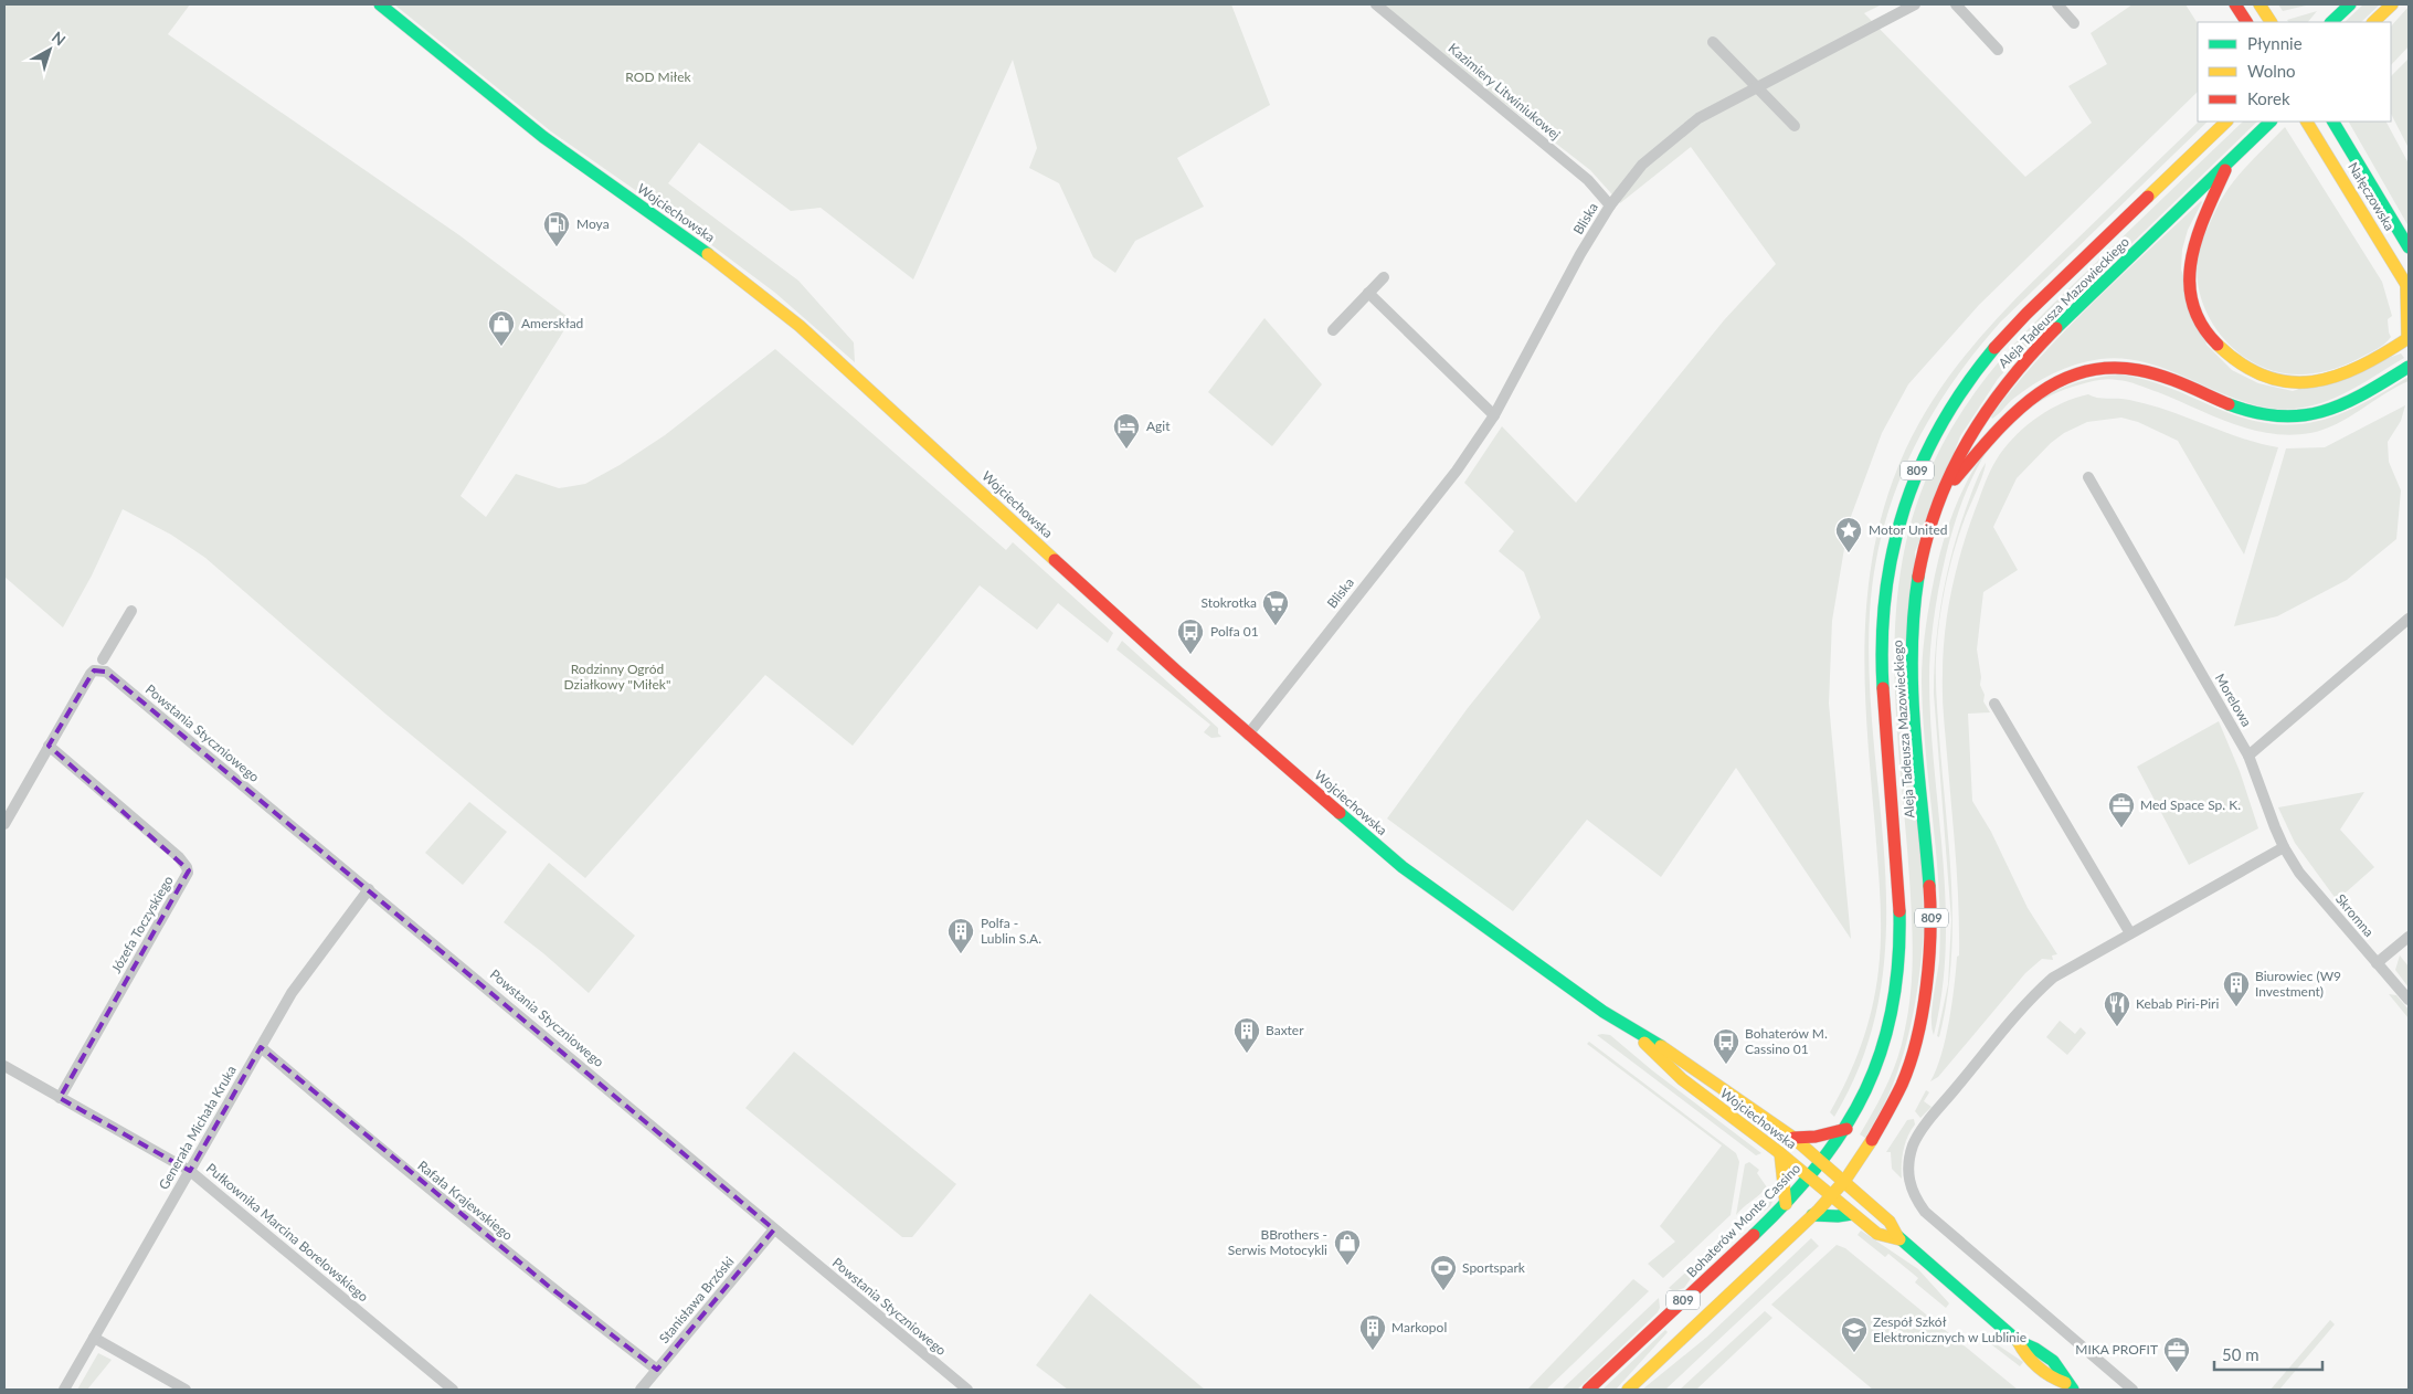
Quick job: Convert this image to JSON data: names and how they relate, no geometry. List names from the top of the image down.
{
  "streets": {
    "main road": [
      "Nałęczowska",
      "Wojciechowska",
      "Aleja Tadeusza Mazowieckiego",
      "809",
      "Bohaterów Monte Cassino"
    ],
    "street": [
      "Kazimiery Litwiniukowej",
      "Bliska",
      "Morelowa",
      "Powstania Styczniowego",
      "Skromna",
      "Józefa Toczyskiego",
      "Generała Michała Kruka",
      "Rafała Krajewskiego",
      "Pułkownika Marcina Borelowskiego",
      "Stanisława Brzóski"
    ]
  },
  "crossings": [
    ["Kazimiery Litwiniukowej", "Bliska"],
    ["Wojciechowska", "Bliska"],
    ["Wojciechowska", "Aleja Tadeusza Mazowieckiego"],
    ["Wojciechowska", "809"],
    ["Wojciechowska", "Bohaterów Monte Cassino"],
    ["Aleja Tadeusza Mazowieckiego", "809"],
    ["Aleja Tadeusza Mazowieckiego", "Bohaterów Monte Cassino"],
    ["Morelowa", "Skromna"],
    ["Powstania Styczniowego", "Józefa Toczyskiego"],
    ["Powstania Styczniowego", "Generała Michała Kruka"],
    ["Powstania Styczniowego", "Stanisława Brzóski"],
    ["Józefa Toczyskiego", "Pułkownika Marcina Borelowskiego"],
    ["Generała Michała Kruka", "Rafała Krajewskiego"],
    ["Generała Michała Kruka", "Pułkownika Marcina Borelowskiego"],
    ["Rafała Krajewskiego", "Stanisława Brzóski"]
  ],
  "parks": ["ROD Miłek", "Rodzinny Ogród Działkowy \"Miłek\""],
  "places": {
    "fuel station": ["Moya"],
    "shop": ["Amerskład", "BBrothers - Serwis Motocykli"],
    "hotel": ["Agit"],
    "place": ["Motor United"],
    "supermarket": ["Stokrotka"],
    "bus stop": ["Polfa 01", "Bohaterów M. Cassino 01"],
    "office": ["Med Space Sp. K.", "MIKA PROFIT"],
    "building": [
      "Polfa - Lublin S.A.",
      "Biurowiec (W9 Investment)",
      "Baxter",
      "Markopol"
    ],
    "restaurant": ["Kebab Piri-Piri"],
    "sports": ["Sportspark"],
    "school or university": ["Zespół Szkół Elektronicznych w Lublinie"]
  },
  "legend": ["Płynnie", "Wolno", "Korek"],
  "scale_bar": "50 m",
  "north": "top right"
}
